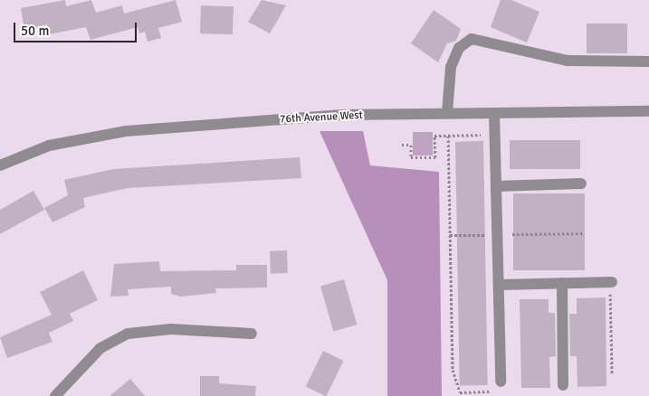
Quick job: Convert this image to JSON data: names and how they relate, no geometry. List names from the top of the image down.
{
  "streets": {
    "street": ["76th Avenue West"]
  },
  "scale_bar": "50 m"
}
